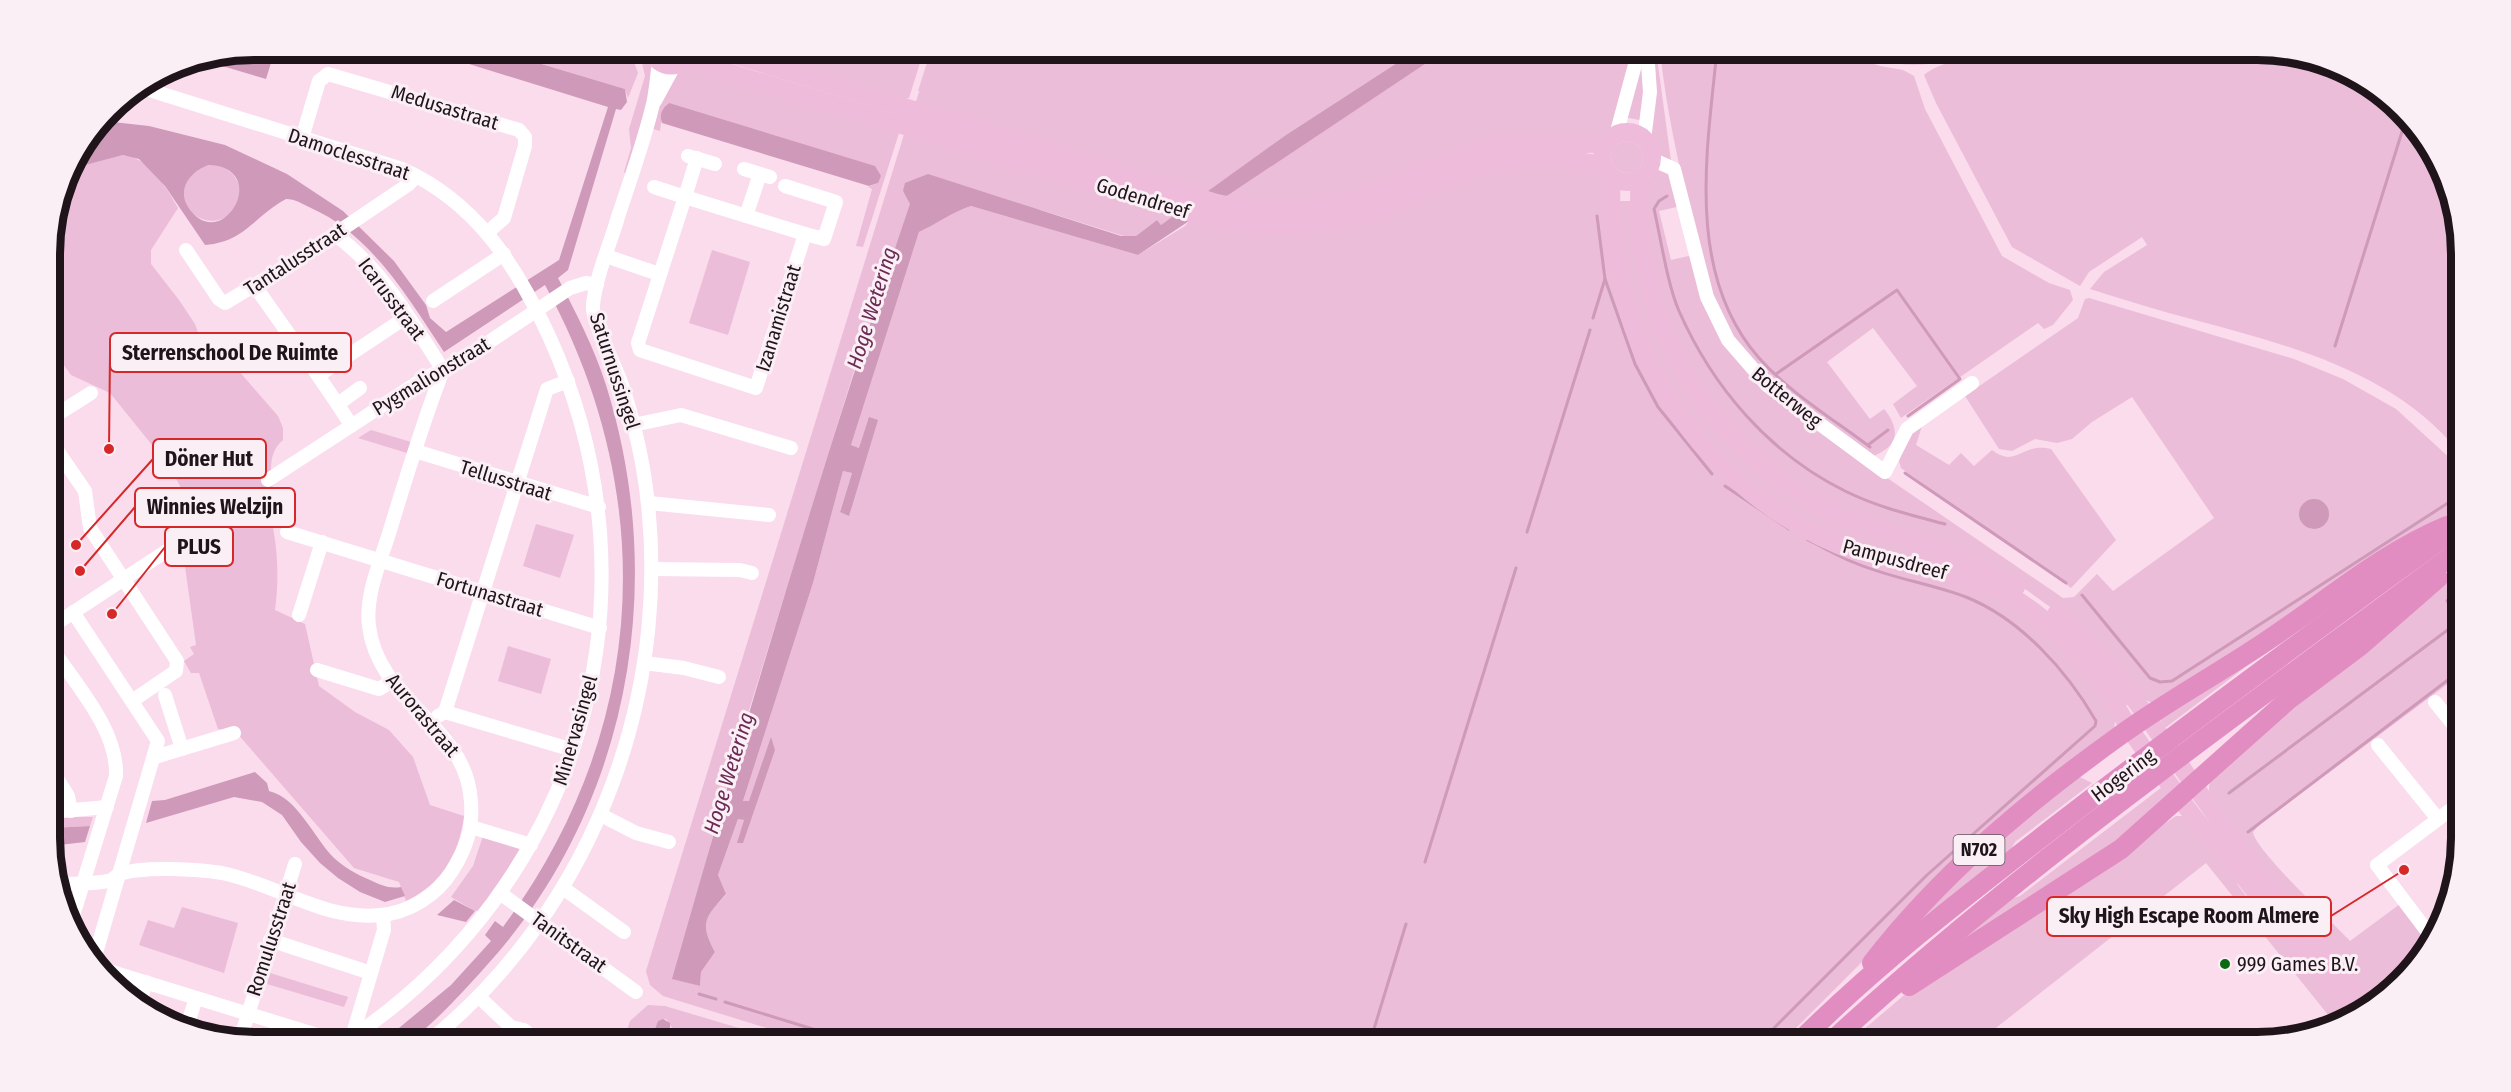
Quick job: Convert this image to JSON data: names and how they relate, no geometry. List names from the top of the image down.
{
  "streets": {
    "highway": ["Hogering", "N702"],
    "main road": ["Godendreef", "Pampusdreef"],
    "street": [
      "Medusastraat",
      "Damoclesstraat",
      "Tantalusstraat",
      "Icarusstraat",
      "Izanamistraat",
      "Saturnussingel",
      "Pygmalionstraat",
      "Botterweg",
      "Tellusstraat",
      "Fortunastraat",
      "Aurorastraat",
      "Minervasingel",
      "Romulusstraat",
      "Tanitstraat"
    ]
  },
  "crossings": [
    ["Medusastraat", "Damoclesstraat"],
    ["Damoclesstraat", "Tantalusstraat"],
    ["Damoclesstraat", "Pygmalionstraat"],
    ["Damoclesstraat", "Minervasingel"],
    ["Godendreef", "Botterweg"],
    ["Godendreef", "Pampusdreef"],
    ["Tantalusstraat", "Icarusstraat"],
    ["Icarusstraat", "Pygmalionstraat"],
    ["Icarusstraat", "Aurorastraat"],
    ["Saturnussingel", "Pygmalionstraat"],
    ["Saturnussingel", "Tanitstraat"],
    ["Pygmalionstraat", "Aurorastraat"],
    ["Pygmalionstraat", "Minervasingel"],
    ["Botterweg", "Pampusdreef"],
    ["Tellusstraat", "Aurorastraat"],
    ["Tellusstraat", "Minervasingel"],
    ["Pampusdreef", "N702"],
    ["Fortunastraat", "Aurorastraat"],
    ["Fortunastraat", "Minervasingel"],
    ["Aurorastraat", "Romulusstraat"],
    ["Minervasingel", "Tanitstraat"],
    ["Hogering", "N702"]
  ],
  "water": ["Hoge Wetering"],
  "places": [
    "Sterrenschool De Ruimte",
    "Döner Hut",
    "Winnies Welzijn",
    "PLUS",
    "Sky High Escape Room Almere",
    "999 Games B.V."
  ]
}
